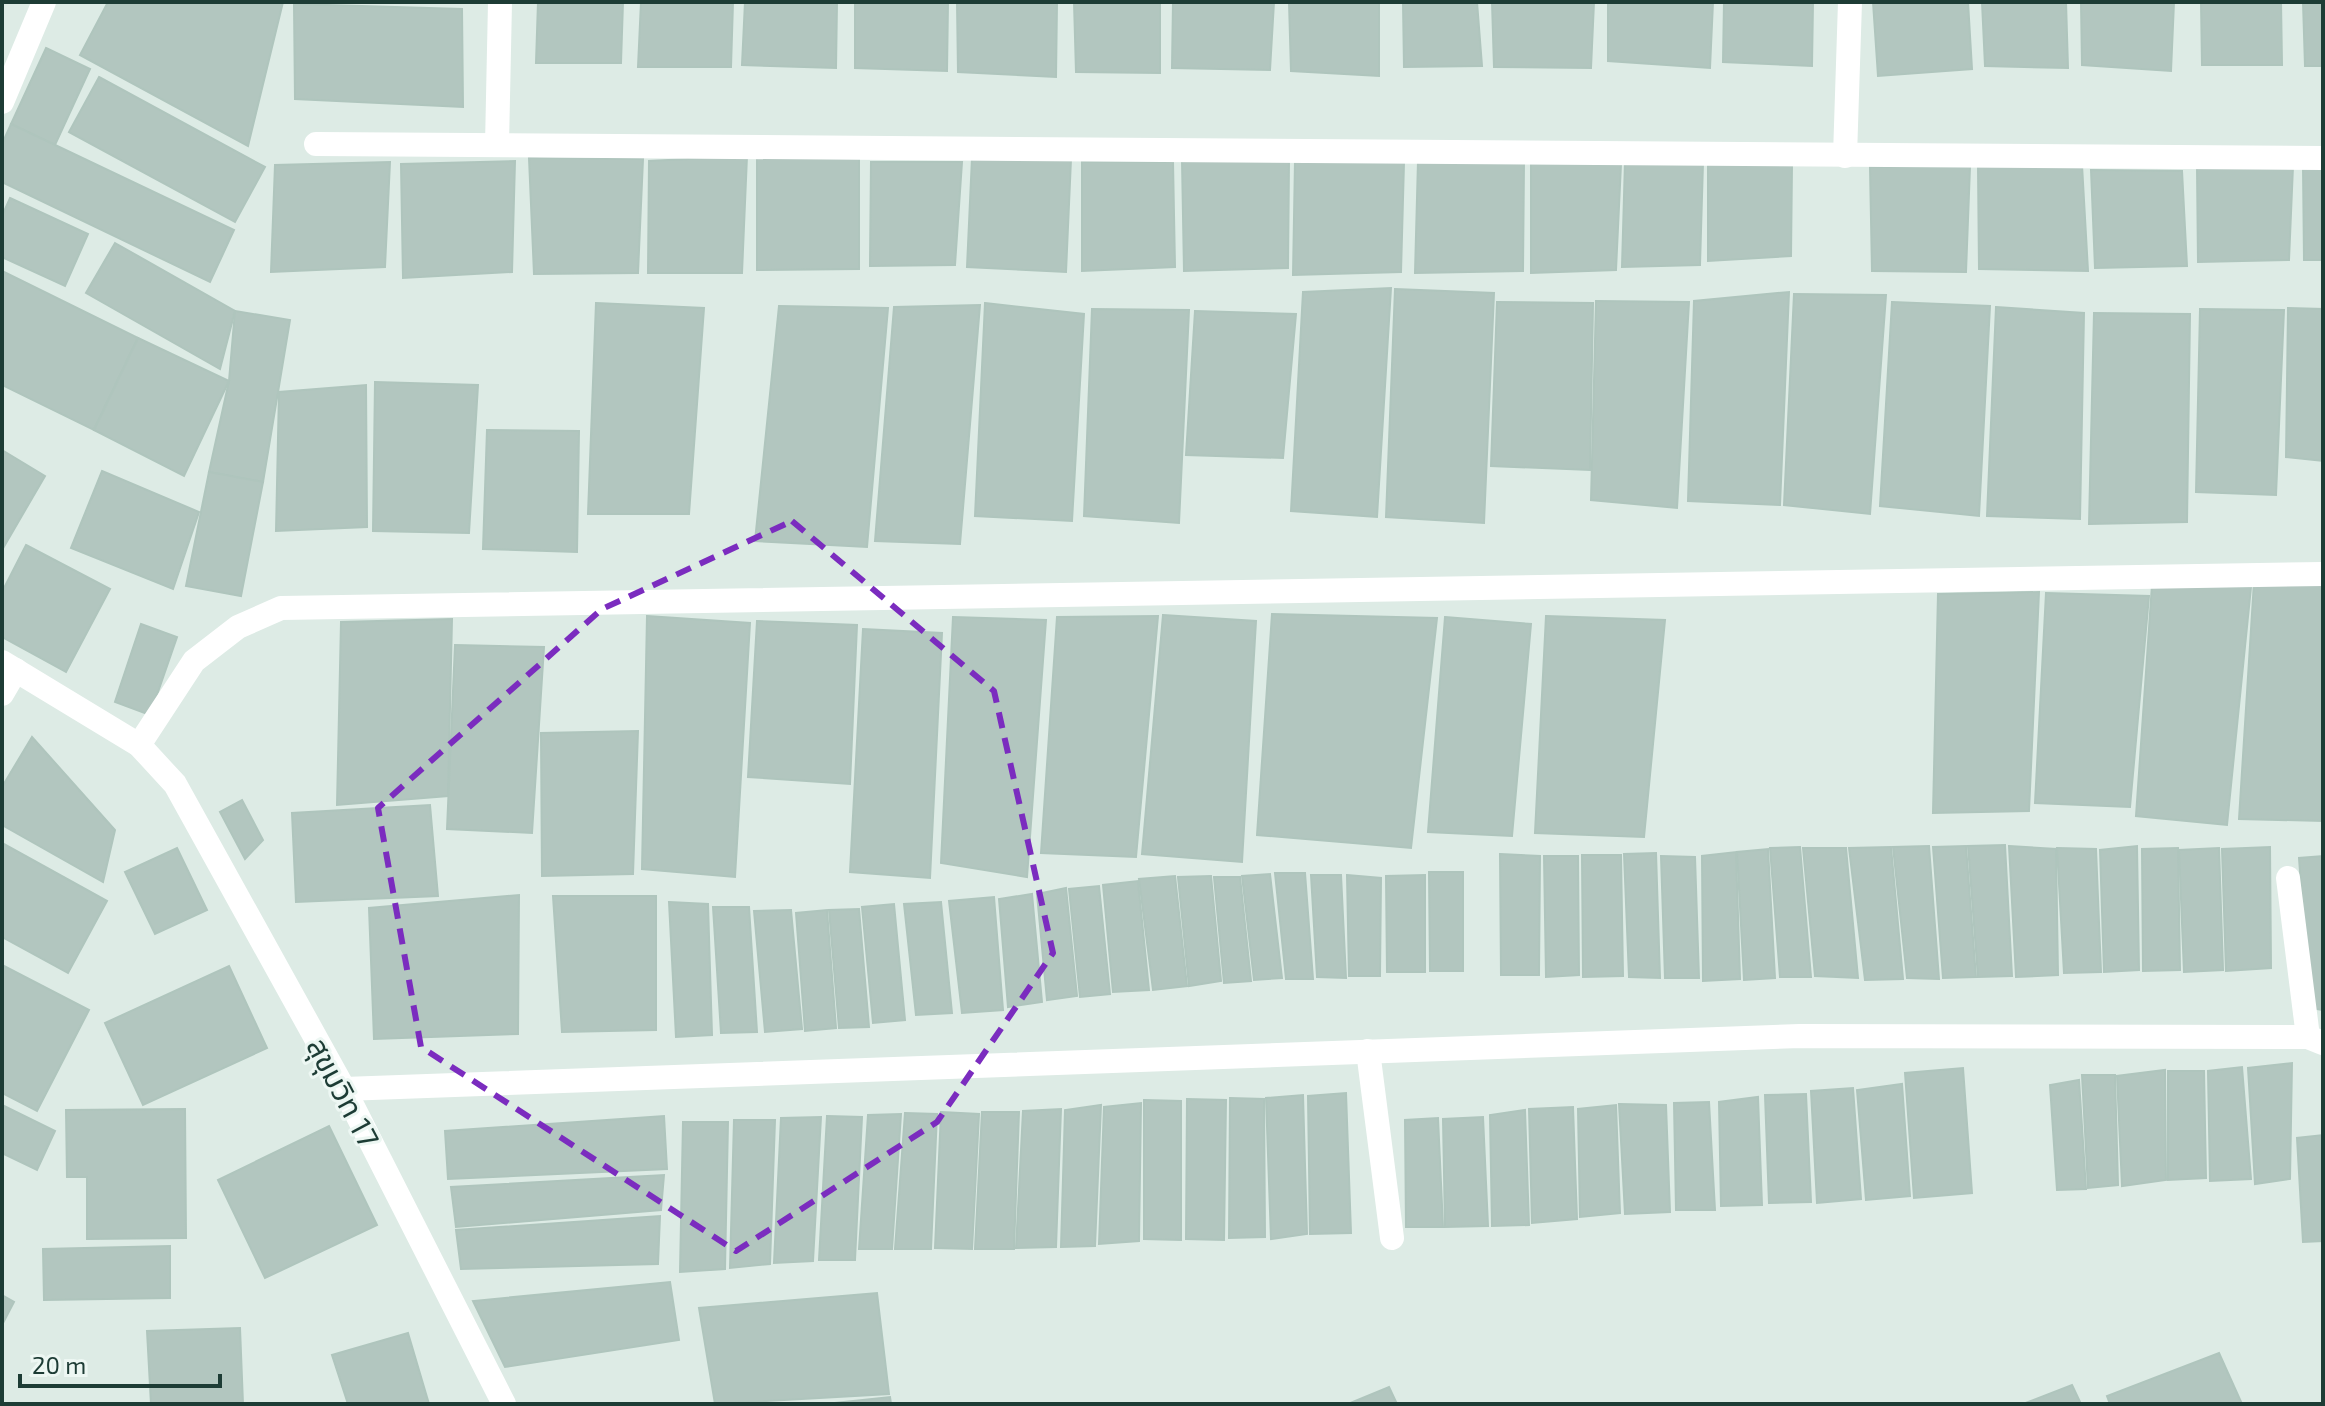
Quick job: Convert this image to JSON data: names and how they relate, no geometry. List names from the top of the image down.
{
  "streets": {
    "street": ["สุขุมวิท 17"]
  },
  "scale_bar": "20 m"
}
